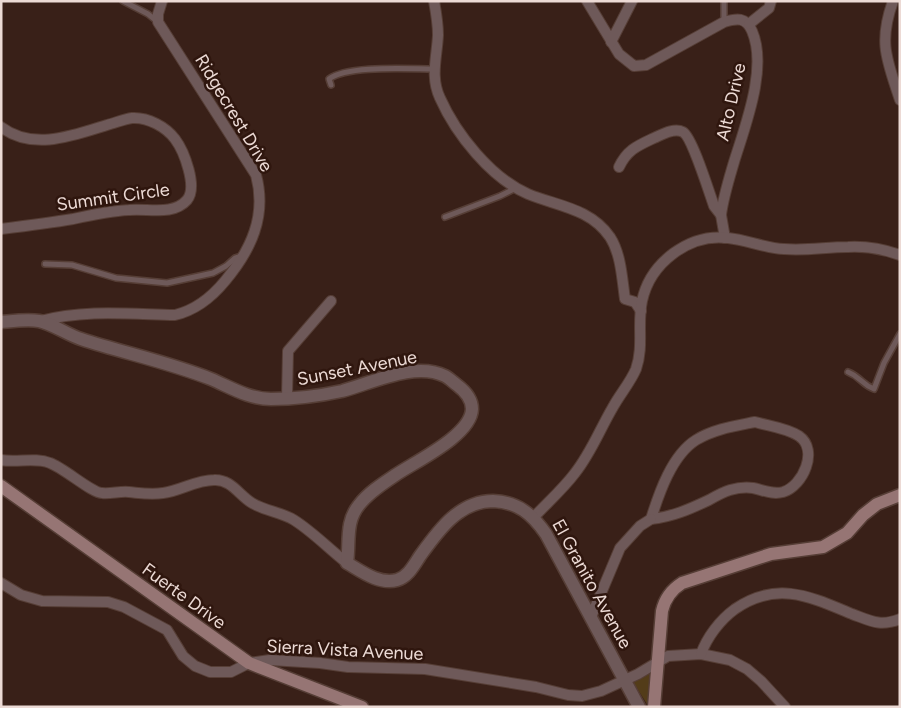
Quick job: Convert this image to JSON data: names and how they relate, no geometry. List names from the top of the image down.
{
  "streets": {
    "main road": ["Fuerte Drive"],
    "street": [
      "Alto Drive",
      "Ridgecrest Drive",
      "Summit Circle",
      "Sunset Avenue",
      "El Granito Avenue",
      "Sierra Vista Avenue"
    ]
  },
  "crossings": [
    ["Ridgecrest Drive", "Sunset Avenue"],
    ["Sunset Avenue", "El Granito Avenue"],
    ["El Granito Avenue", "Sierra Vista Avenue"],
    ["Fuerte Drive", "Sierra Vista Avenue"]
  ]
}
